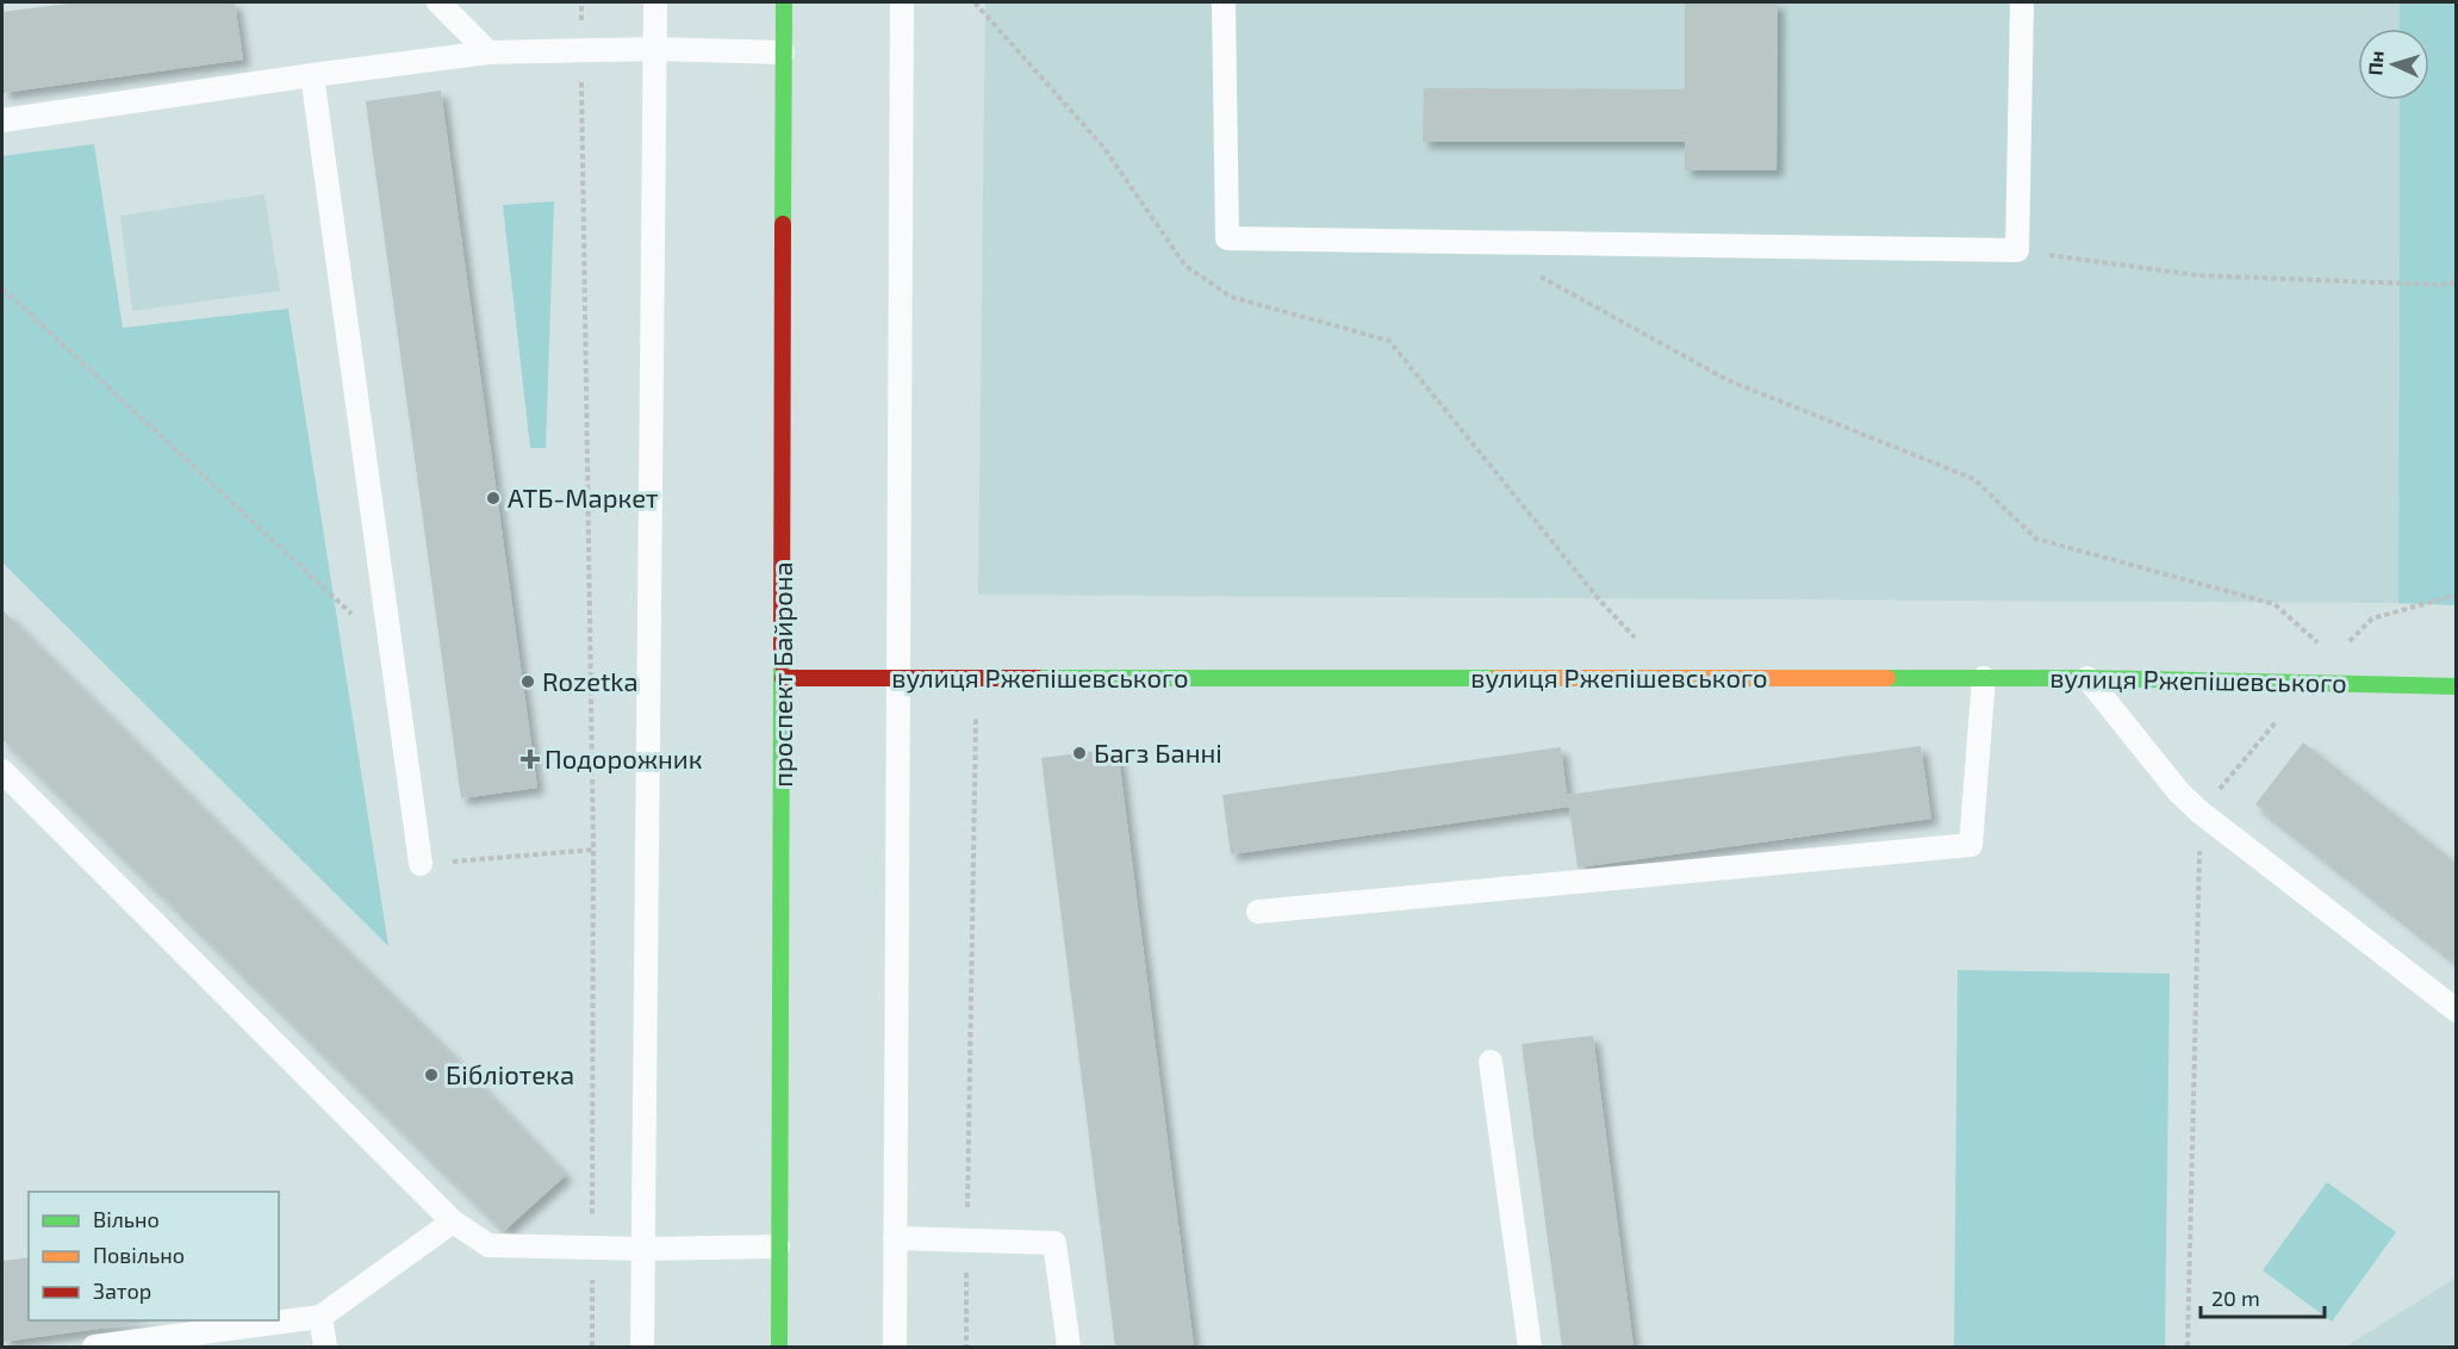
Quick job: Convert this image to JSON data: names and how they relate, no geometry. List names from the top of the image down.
{
  "streets": {
    "street": ["проспект Байрона", "вулиця Ржепішевського"]
  },
  "crossings": [
    ["проспект Байрона", "вулиця Ржепішевського"]
  ],
  "places": {
    "other": [
      "АТБ-Маркет",
      "Rozetka",
      "Багз Банні",
      "Бібліотека"
    ],
    "health": ["Подорожник"]
  },
  "legend": ["Вільно", "Повільно", "Затор"],
  "scale_bar": "20 m",
  "north": "left"
}
